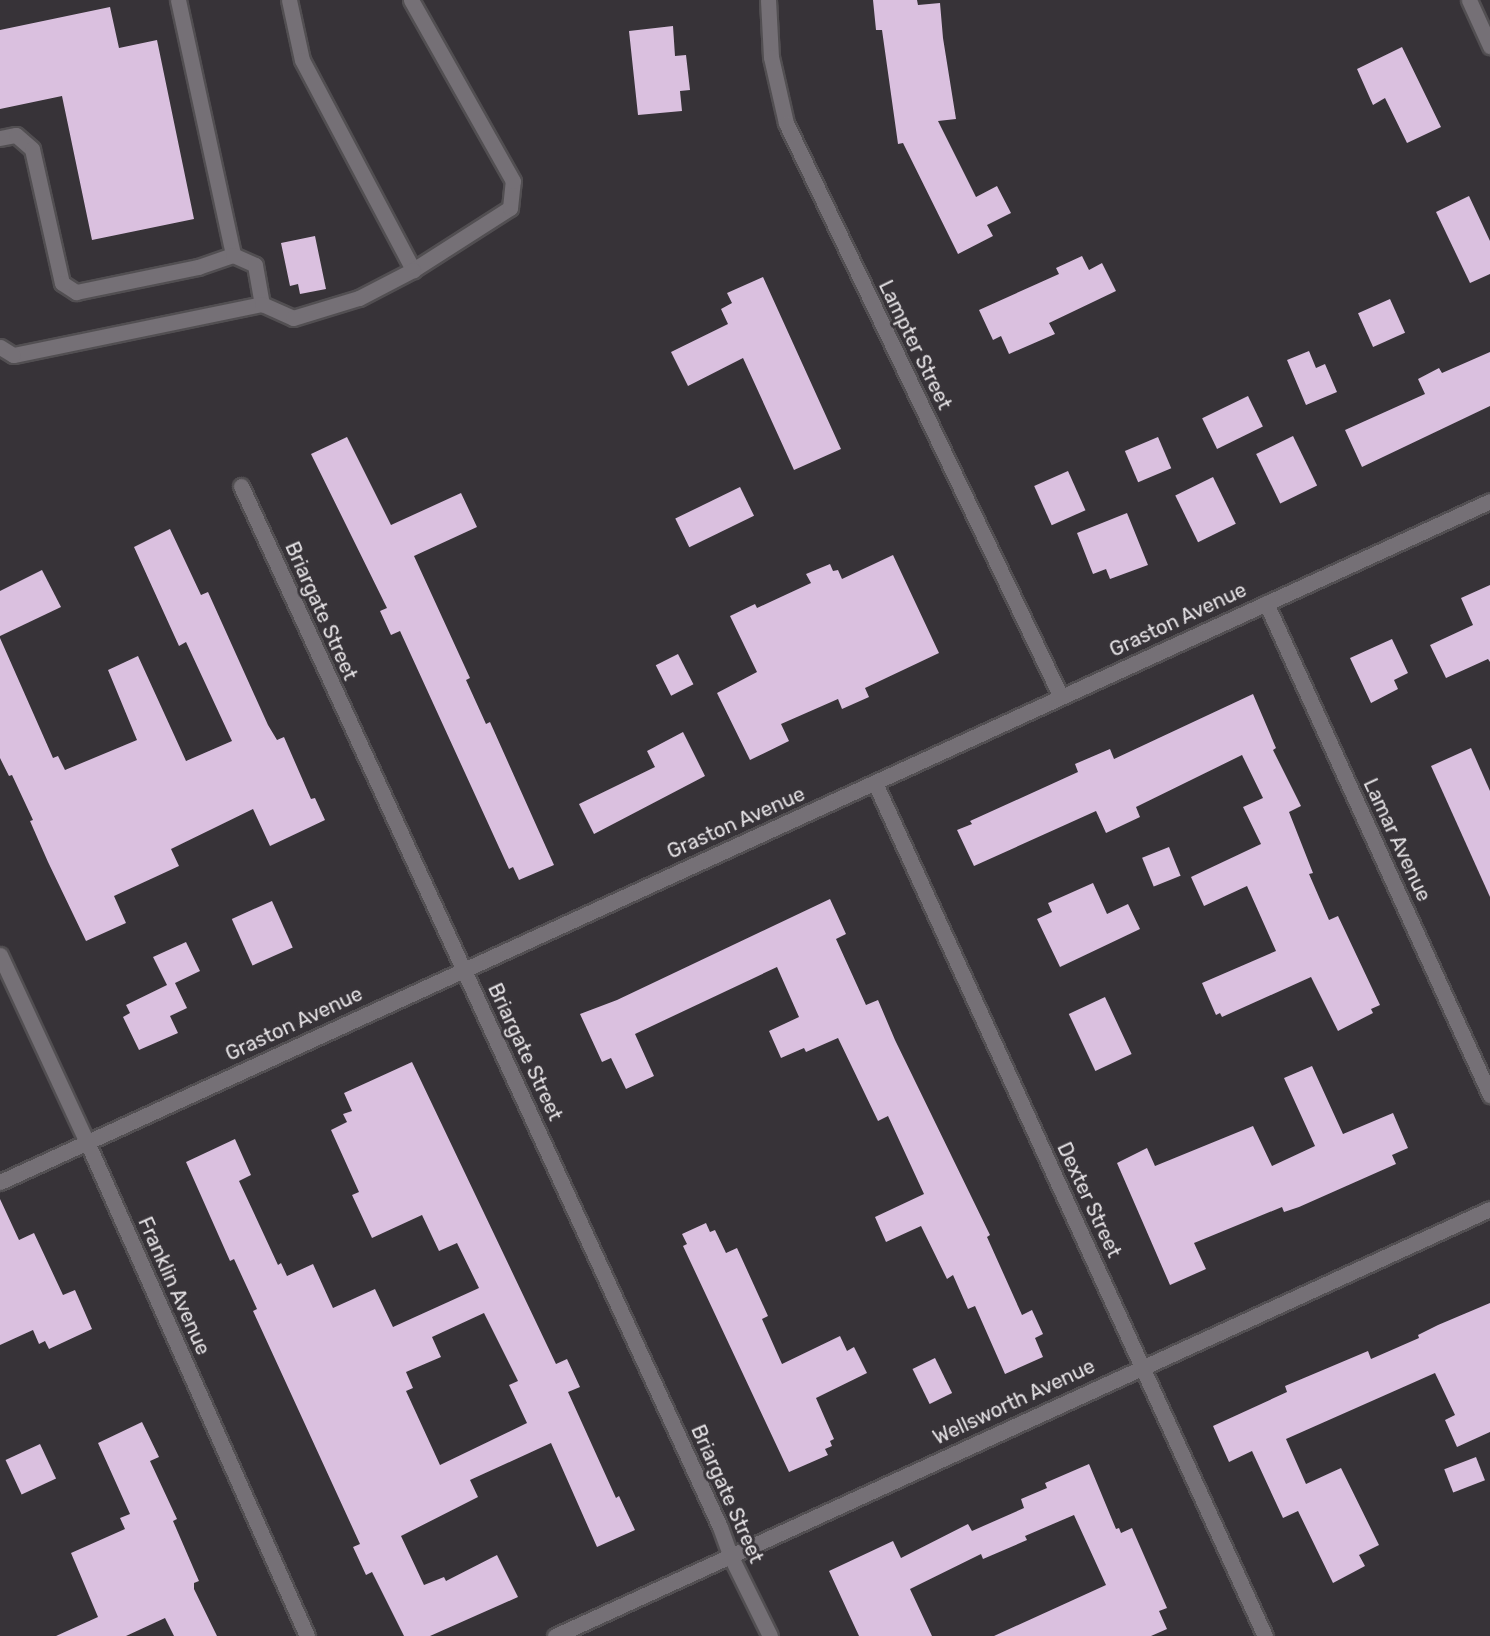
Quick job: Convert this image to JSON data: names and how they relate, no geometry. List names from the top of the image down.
{
  "streets": {
    "street": [
      "Lampter Street",
      "Briargate Street",
      "Graston Avenue",
      "Lamar Avenue",
      "Dexter Street",
      "Franklin Avenue",
      "Wellsworth Avenue"
    ]
  },
  "crossings": [
    ["Lampter Street", "Graston Avenue"],
    ["Briargate Street", "Graston Avenue"],
    ["Briargate Street", "Wellsworth Avenue"],
    ["Graston Avenue", "Lamar Avenue"],
    ["Graston Avenue", "Dexter Street"],
    ["Graston Avenue", "Franklin Avenue"],
    ["Dexter Street", "Wellsworth Avenue"]
  ]
}
